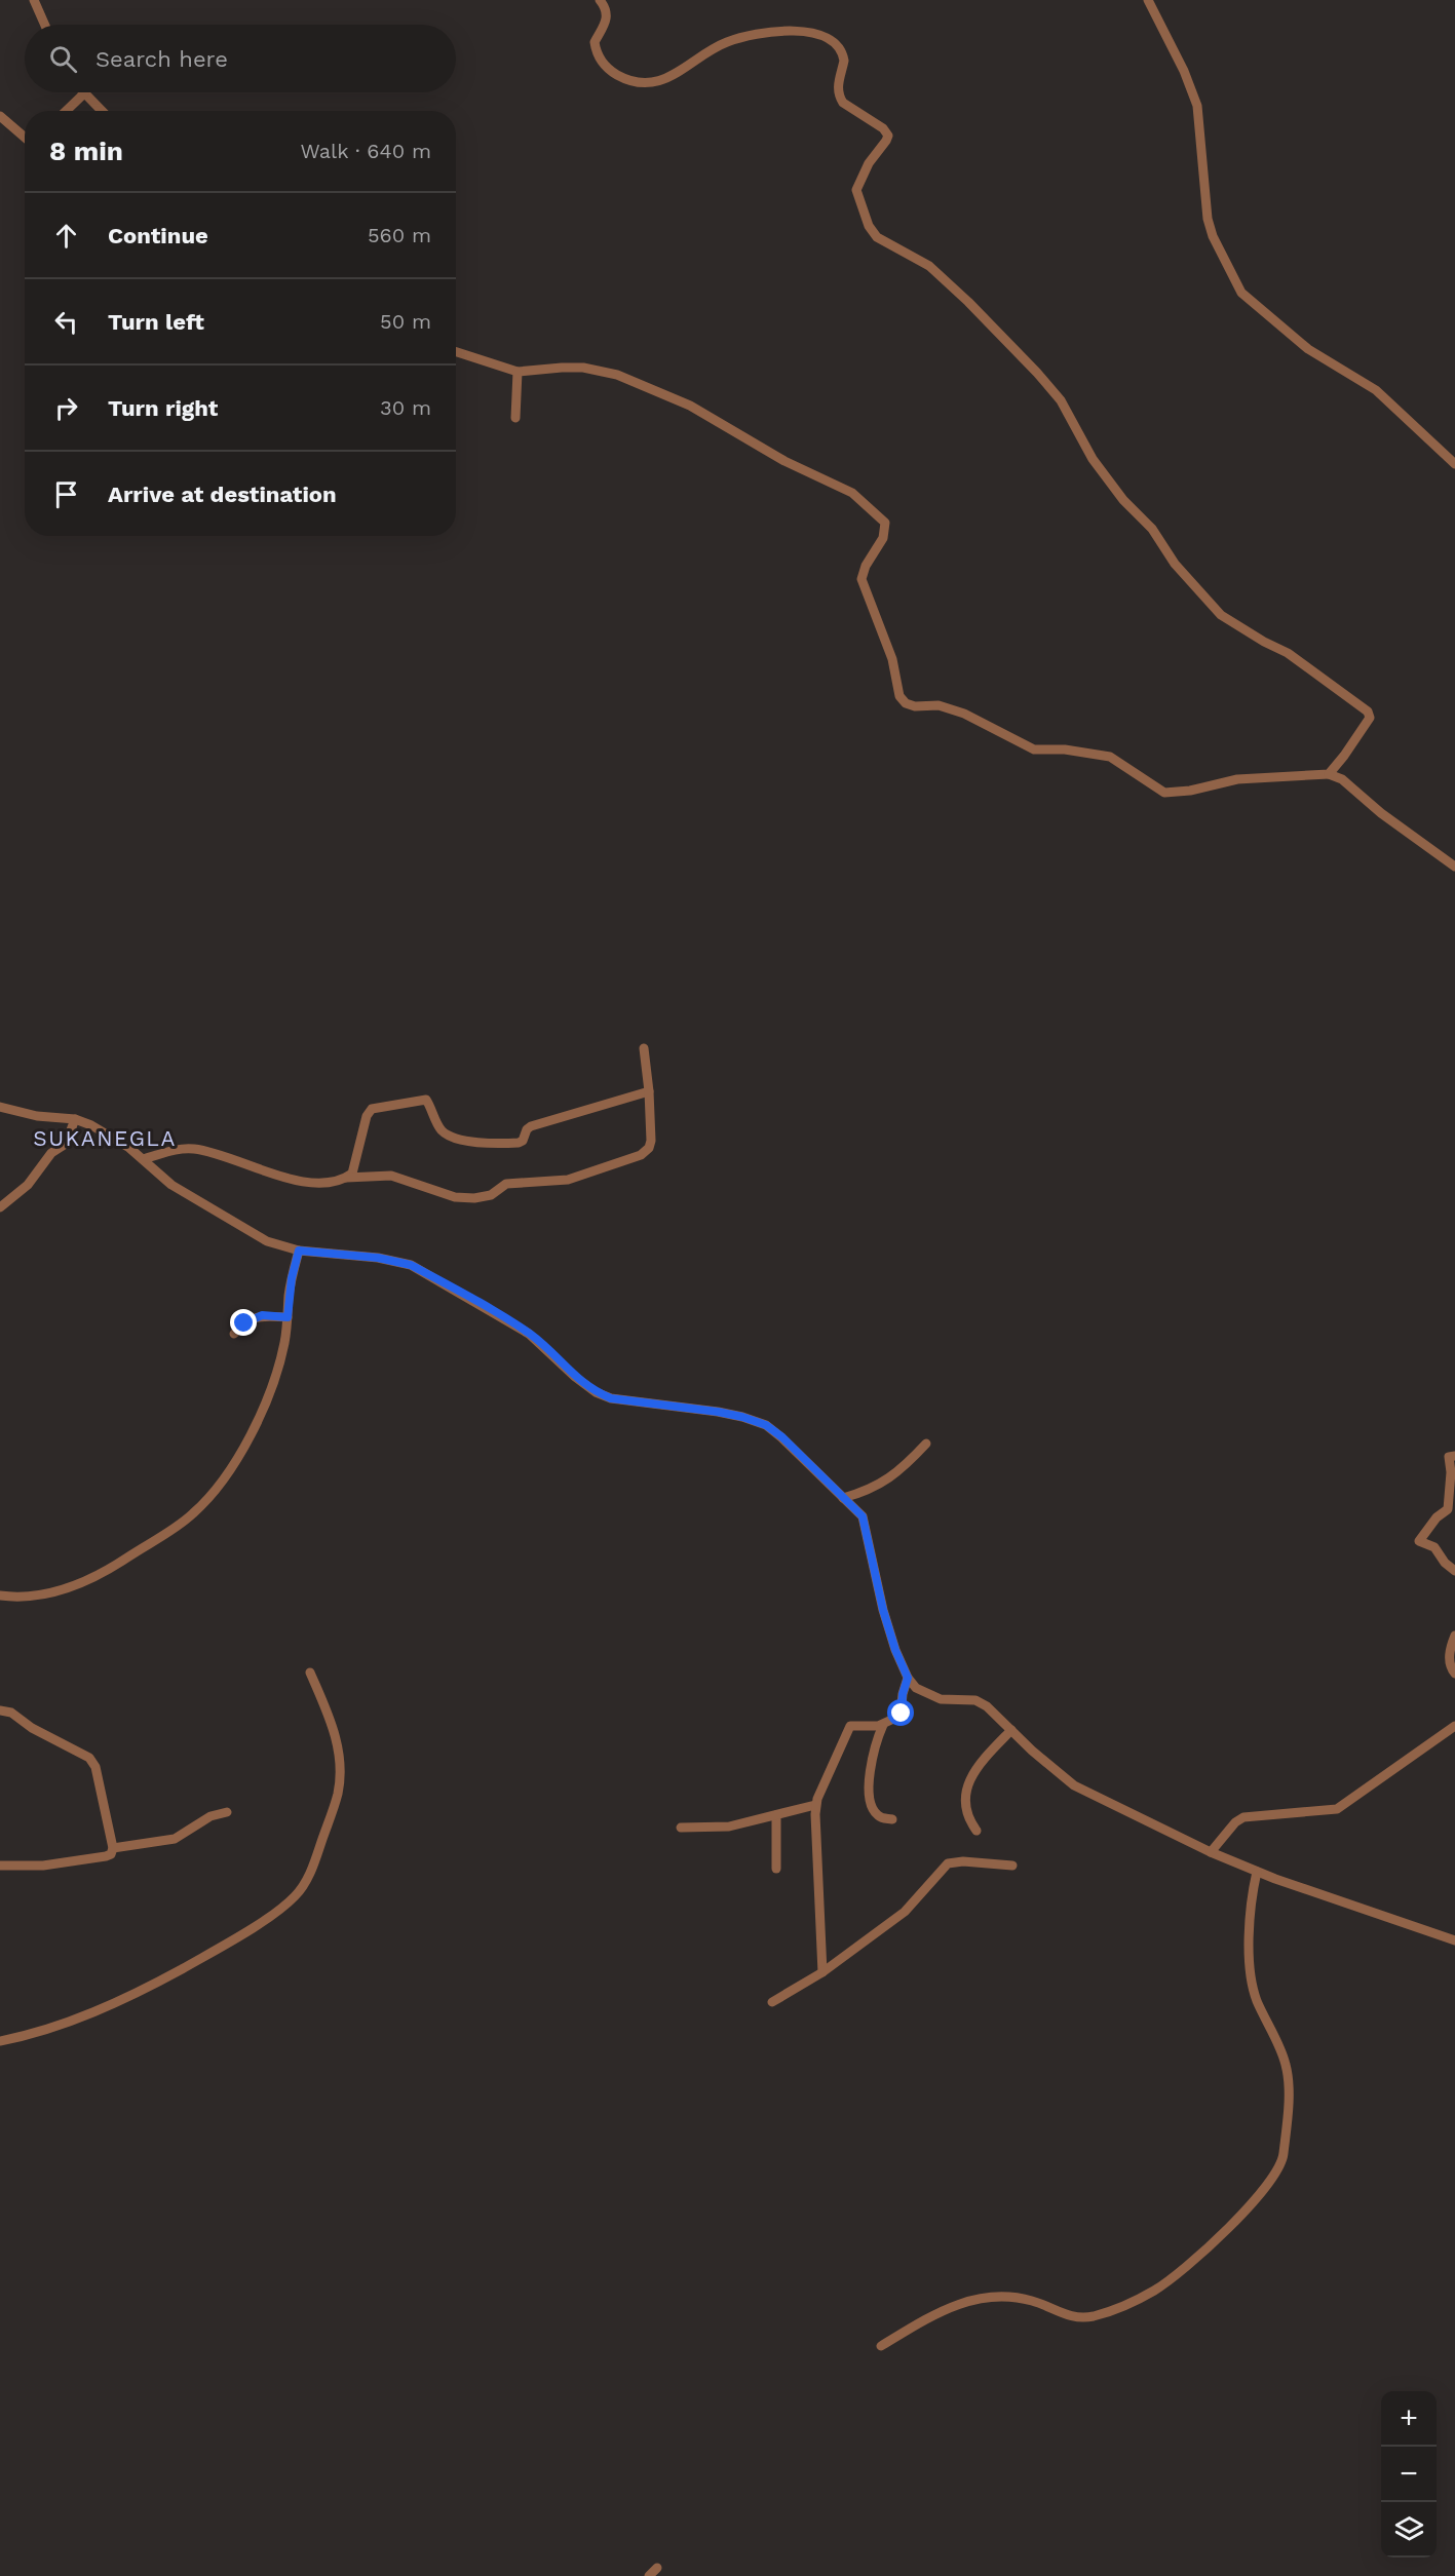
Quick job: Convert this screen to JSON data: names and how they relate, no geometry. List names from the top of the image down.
{
  "districts": ["SUKANEGLA"],
  "page": {
    "search": "Search here",
    "heading": ["8 min", "Walk · 640 m"],
    "list": [
      ["Continue", "560 m"],
      ["Turn left", "50 m"],
      ["Turn right", "30 m"],
      "Arrive at destination"
    ],
    "map_buttons": ["+", "−"]
  }
}
